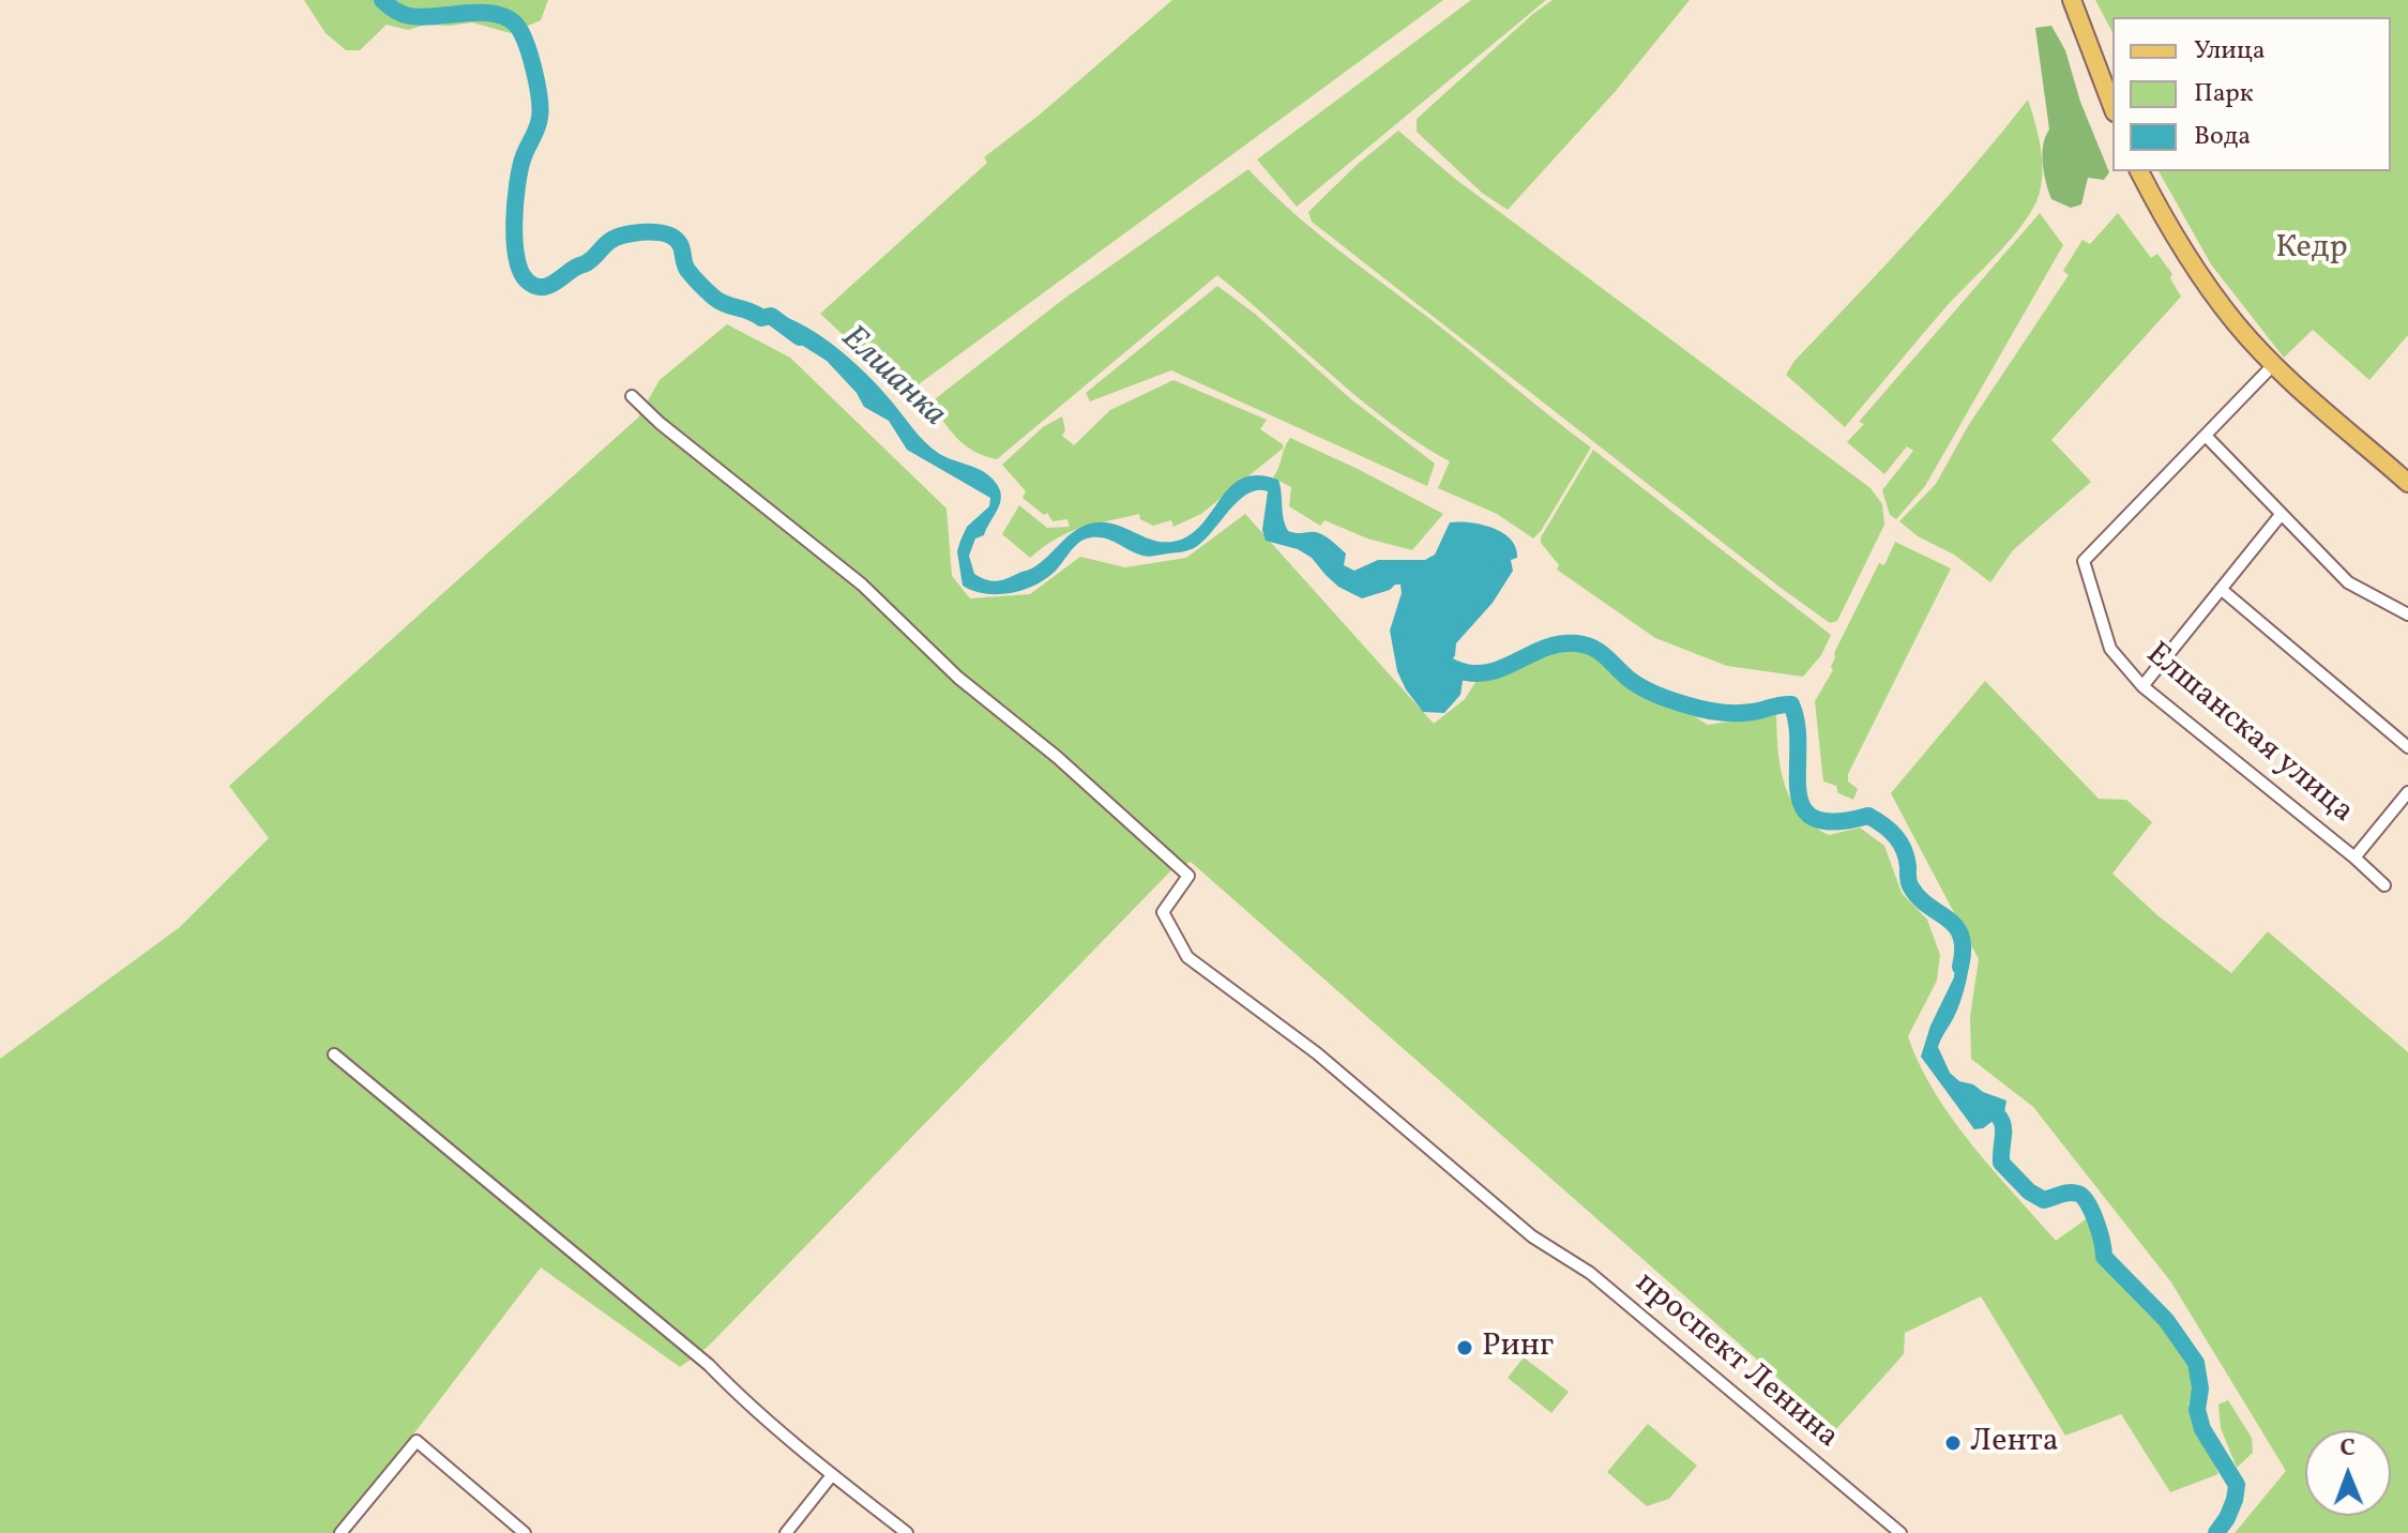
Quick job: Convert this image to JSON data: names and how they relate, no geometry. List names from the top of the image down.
{
  "streets": {
    "street": ["Елшанская улица", "проспект Ленина"]
  },
  "water": ["Елшанка"],
  "parks": ["Кедр"],
  "places": ["Ринг", "Лента"],
  "legend": ["Улица", "Парк", "Вода"],
  "north": "top"
}
